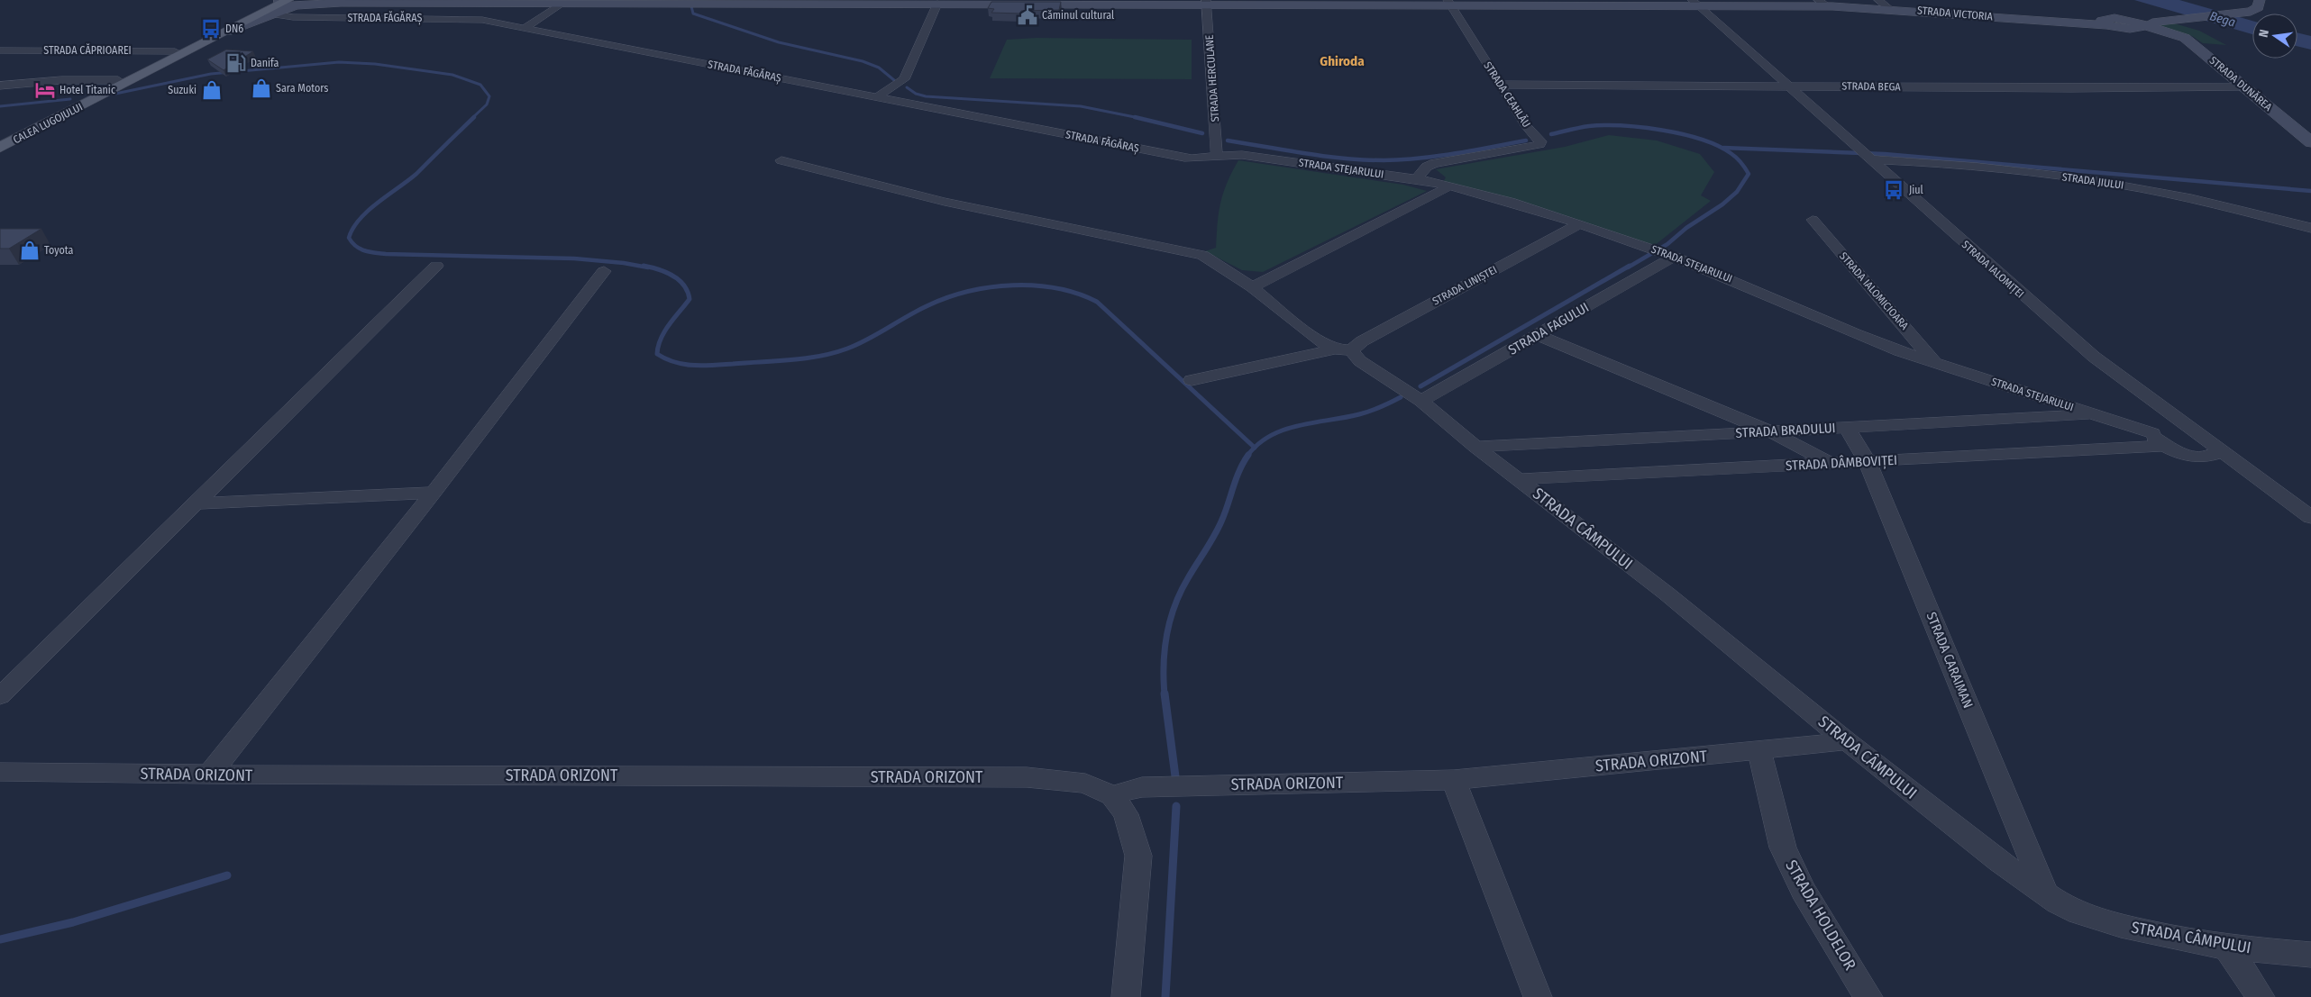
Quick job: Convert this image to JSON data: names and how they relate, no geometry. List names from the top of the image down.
{
  "streets": {
    "main road": ["CALEA LUGOJULUI"],
    "street": [
      "STRADA VICTORIA",
      "STRADA FĂGĂRAȘ",
      "STRADA CĂPRIOAREI",
      "STRADA HERCULANE",
      "STRADA DUNĂREA",
      "STRADA BEGA",
      "STRADA CEAHLĂU",
      "STRADA STEJARULUI",
      "STRADA JIULUI",
      "STRADA IALOMIȚEI",
      "STRADA LINIȘTEI",
      "STRADA IALOMICIOARA",
      "STRADA FAGULUI",
      "STRADA BRADULUI",
      "STRADA DÂMBOVIȚEI",
      "STRADA CÂMPULUI",
      "STRADA CARAIMAN",
      "STRADA ORIZONT",
      "STRADA HOLDELOR"
    ]
  },
  "crossings": [
    ["STRADA VICTORIA", "STRADA FĂGĂRAȘ"],
    ["STRADA VICTORIA", "STRADA HERCULANE"],
    ["STRADA VICTORIA", "STRADA DUNĂREA"],
    ["STRADA VICTORIA", "STRADA CEAHLĂU"],
    ["STRADA VICTORIA", "CALEA LUGOJULUI"],
    ["STRADA VICTORIA", "STRADA IALOMIȚEI"],
    ["STRADA FĂGĂRAȘ", "STRADA HERCULANE"],
    ["STRADA FĂGĂRAȘ", "STRADA STEJARULUI"],
    ["STRADA CĂPRIOAREI", "CALEA LUGOJULUI"],
    ["STRADA HERCULANE", "STRADA STEJARULUI"],
    ["STRADA DUNĂREA", "STRADA BEGA"],
    ["STRADA BEGA", "STRADA CEAHLĂU"],
    ["STRADA BEGA", "STRADA IALOMIȚEI"],
    ["STRADA CEAHLĂU", "STRADA STEJARULUI"],
    ["STRADA STEJARULUI", "STRADA IALOMIȚEI"],
    ["STRADA STEJARULUI", "STRADA LINIȘTEI"],
    ["STRADA STEJARULUI", "STRADA IALOMICIOARA"],
    ["STRADA STEJARULUI", "STRADA FAGULUI"],
    ["STRADA STEJARULUI", "STRADA BRADULUI"],
    ["STRADA STEJARULUI", "STRADA DÂMBOVIȚEI"],
    ["STRADA JIULUI", "STRADA IALOMIȚEI"],
    ["STRADA LINIȘTEI", "STRADA CÂMPULUI"],
    ["STRADA FAGULUI", "STRADA CÂMPULUI"],
    ["STRADA BRADULUI", "STRADA CÂMPULUI"],
    ["STRADA BRADULUI", "STRADA CARAIMAN"],
    ["STRADA DÂMBOVIȚEI", "STRADA CÂMPULUI"],
    ["STRADA DÂMBOVIȚEI", "STRADA CARAIMAN"],
    ["STRADA CÂMPULUI", "STRADA CARAIMAN"],
    ["STRADA CÂMPULUI", "STRADA ORIZONT"],
    ["STRADA ORIZONT", "STRADA HOLDELOR"]
  ],
  "districts": ["Ghiroda"],
  "water": ["Bega"],
  "places": {
    "public building": ["Căminul cultural"],
    "bus stop": ["DN6", "Jiul"],
    "fuel station": ["Danifa"],
    "shop": ["Sara Motors", "Suzuki", "Toyota"],
    "hotel": ["Hotel Titanic"]
  },
  "north": "left"
}
